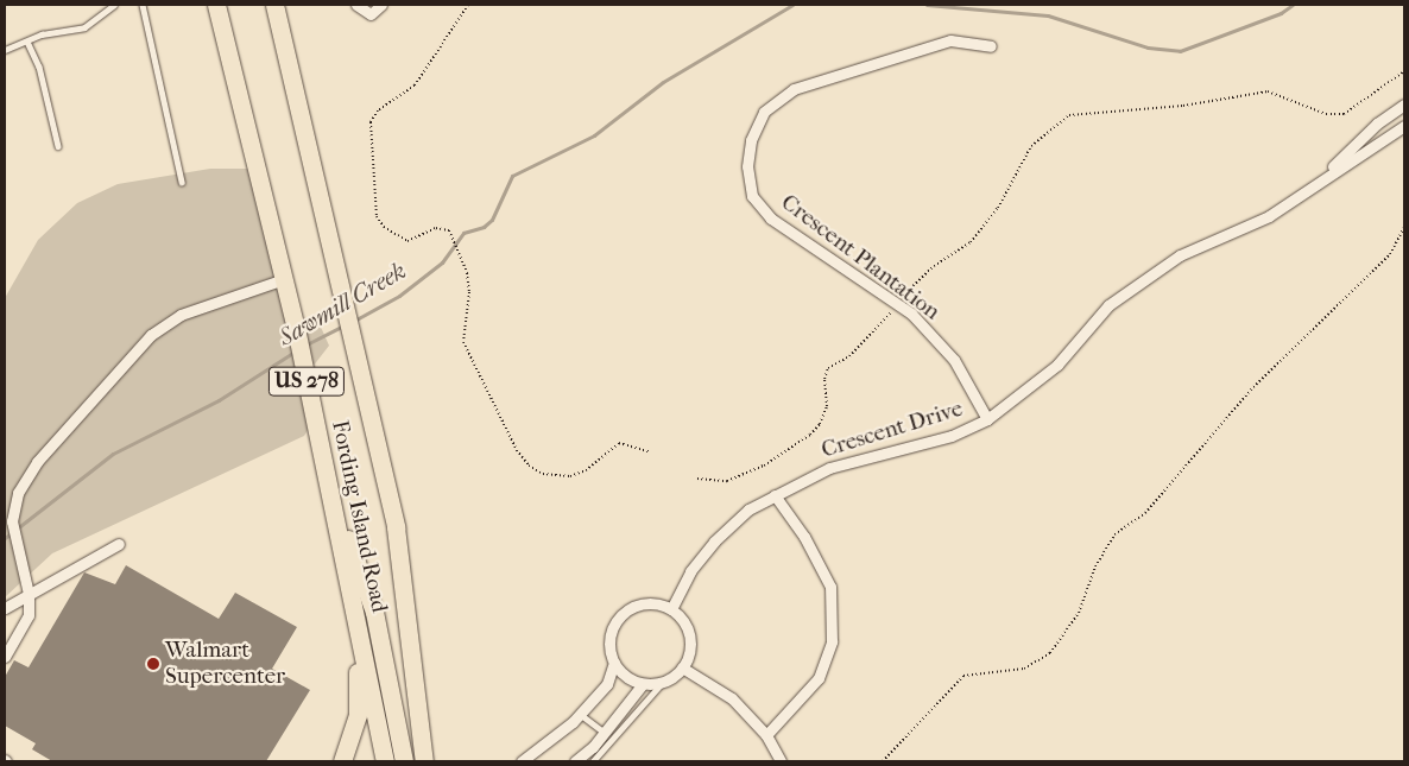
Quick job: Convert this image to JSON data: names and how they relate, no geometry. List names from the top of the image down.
{
  "streets": {
    "highway": ["US 278", "Fording Island Road"],
    "street": ["Crescent Plantation", "Crescent Drive"]
  },
  "crossings": [
    ["Crescent Plantation", "Crescent Drive"]
  ],
  "water": ["Sawmill Creek"],
  "places": ["Walmart Supercenter"]
}
